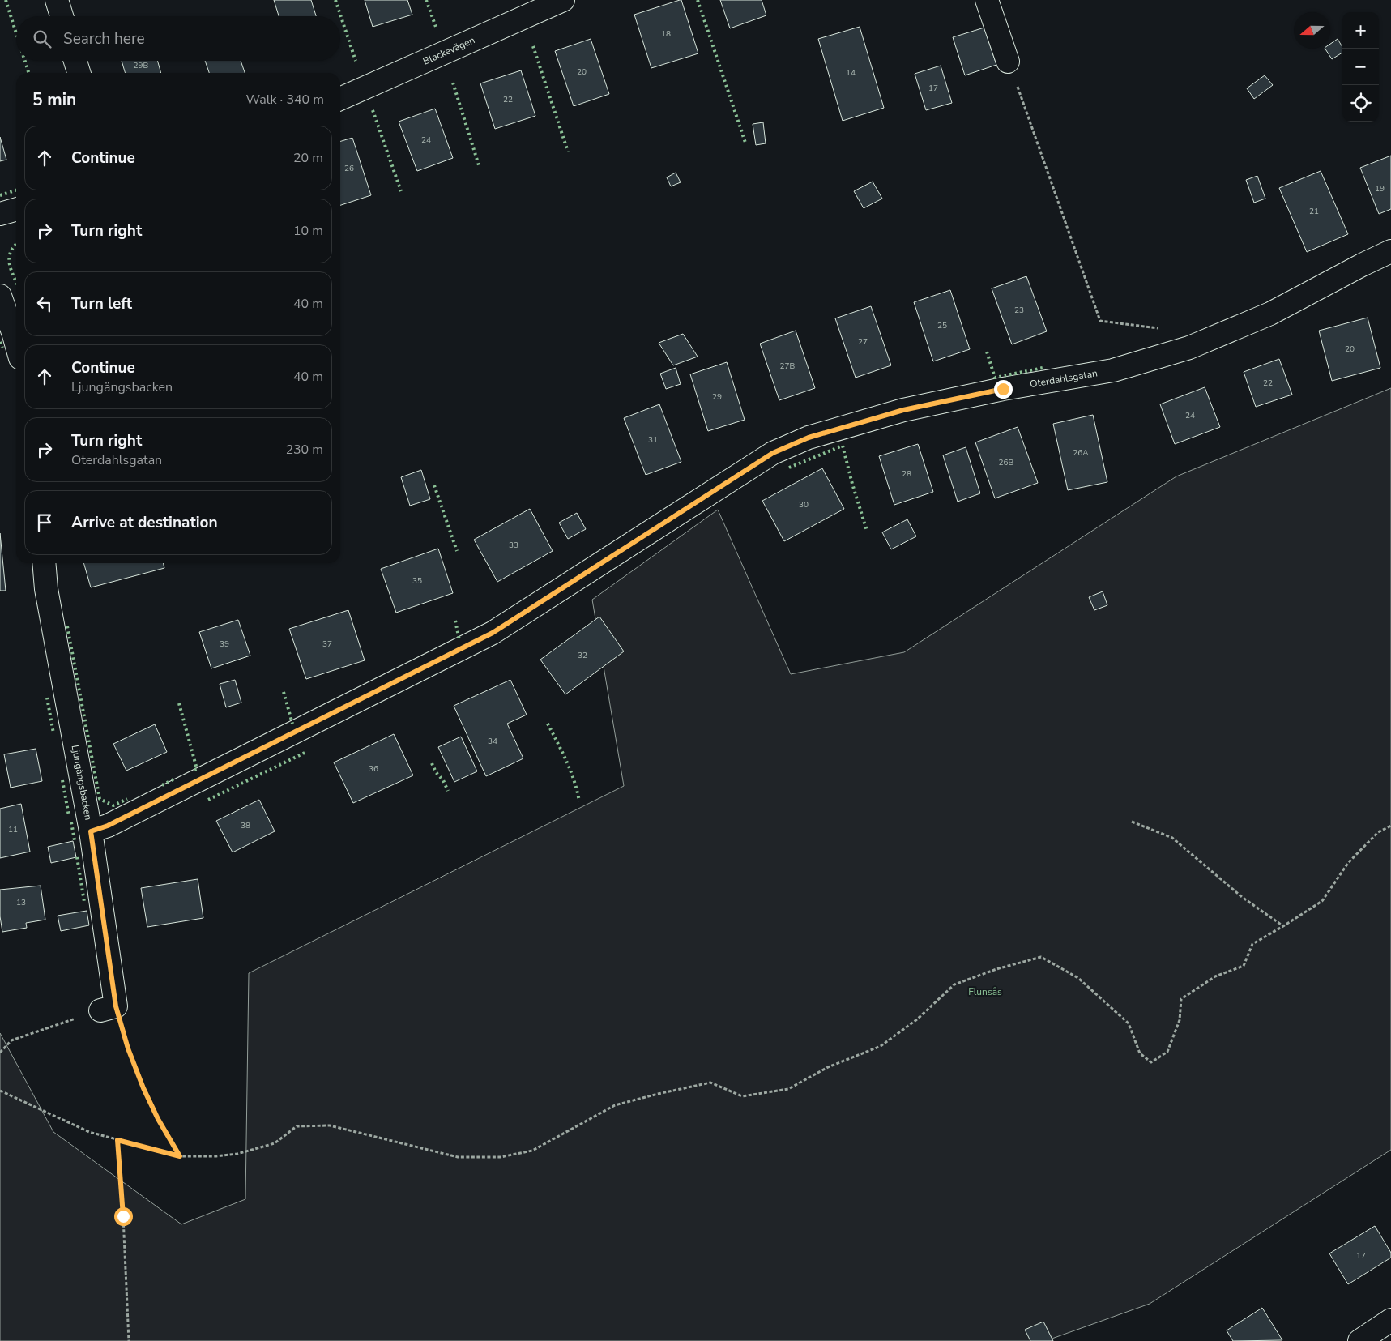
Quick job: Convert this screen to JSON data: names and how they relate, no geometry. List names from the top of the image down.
{
  "streets": {
    "street": ["Blackevägen", "Oterdahlsgatan", "Ljungängsbacken"]
  },
  "crossings": [
    ["Oterdahlsgatan", "Ljungängsbacken"]
  ],
  "parks": ["Flunsås"],
  "house_numbers": [
    "18",
    "29B",
    "20",
    "14",
    "17",
    "22",
    "24",
    "26",
    "19",
    "21",
    "23",
    "25",
    "27",
    "20",
    "27B",
    "22",
    "29",
    "24",
    "31",
    "26A",
    "26B",
    "28",
    "30",
    "33",
    "35",
    "39",
    "37",
    "32",
    "34",
    "36",
    "38",
    "11",
    "13",
    "17"
  ],
  "north": "left",
  "page": {
    "map_buttons": ["+", "−"],
    "search": "Search here",
    "heading": ["5 min", "Walk · 340 m"],
    "list": [
      ["Continue", "20 m"],
      ["Turn right", "10 m"],
      ["Turn left", "40 m"],
      ["Continue", "Ljungängsbacken", "40 m"],
      ["Turn right", "Oterdahlsgatan", "230 m"],
      "Arrive at destination"
    ]
  }
}
